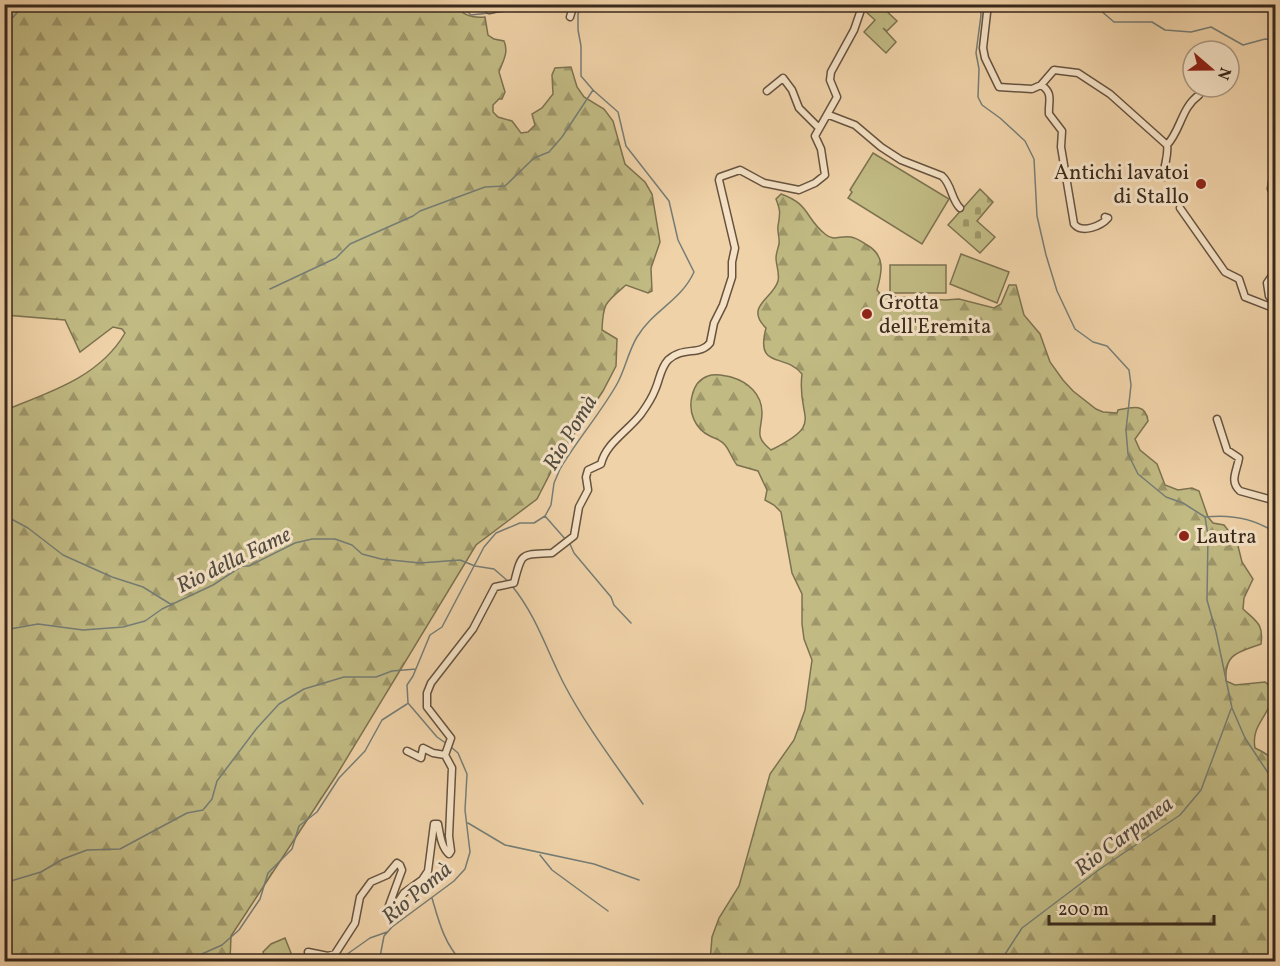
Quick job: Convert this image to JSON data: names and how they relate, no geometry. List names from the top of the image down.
{
  "water": ["Rio Pomà", "Rio della Fame", "Rio Carpanea"],
  "places": ["Antichi lavatoi di Stallo", "Grotta dell'Eremita", "Lautra"],
  "scale_bar": "200 m",
  "north": "right"
}
